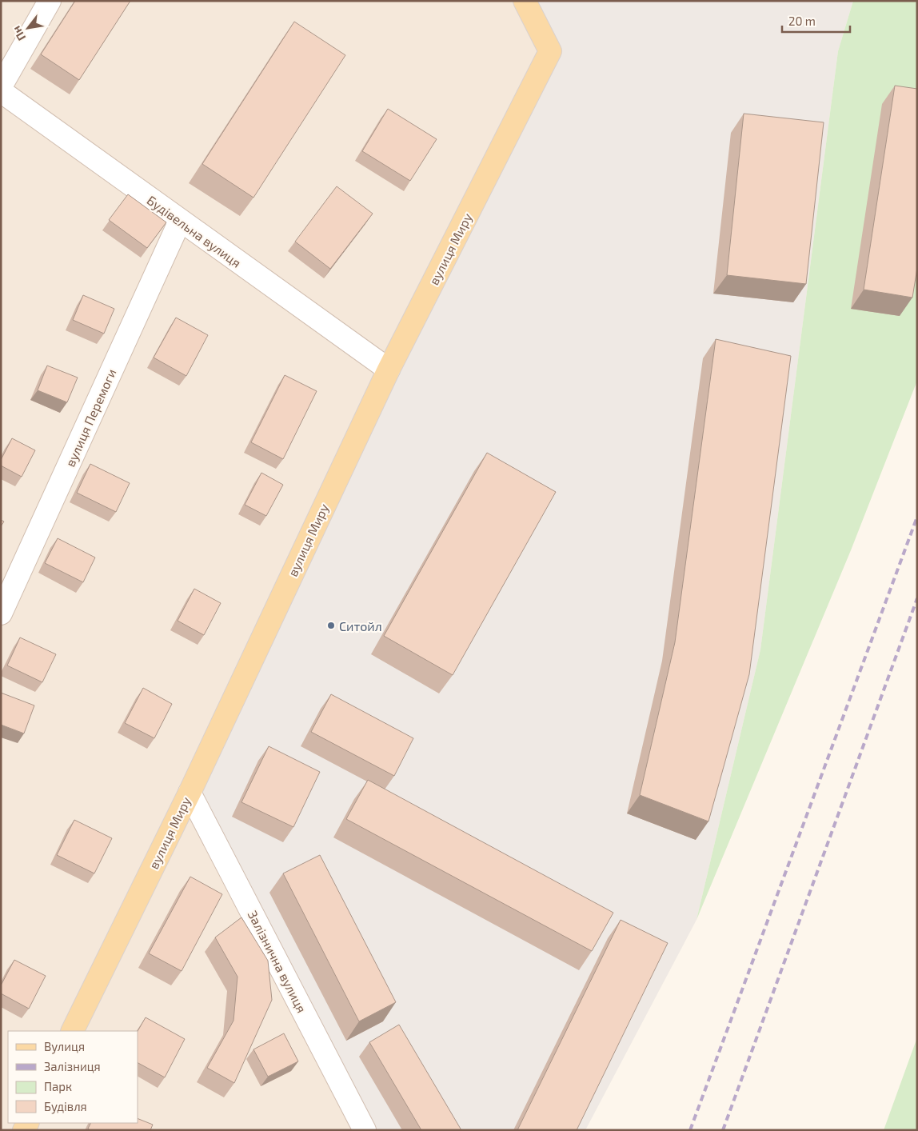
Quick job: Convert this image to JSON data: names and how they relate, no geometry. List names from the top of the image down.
{
  "streets": {
    "main road": ["вулиця Миру"],
    "street": ["Будівельна вулиця", "вулиця Перемоги", "Залізнична вулиця"]
  },
  "crossings": [
    ["Будівельна вулиця", "вулиця Миру"],
    ["Будівельна вулиця", "вулиця Перемоги"],
    ["вулиця Миру", "Залізнична вулиця"]
  ],
  "places": ["Ситойл"],
  "legend": [
    "Вулиця",
    "Залізниця",
    "Парк",
    "Будівля"
  ],
  "scale_bar": "20 m",
  "north": "bottom left"
}
